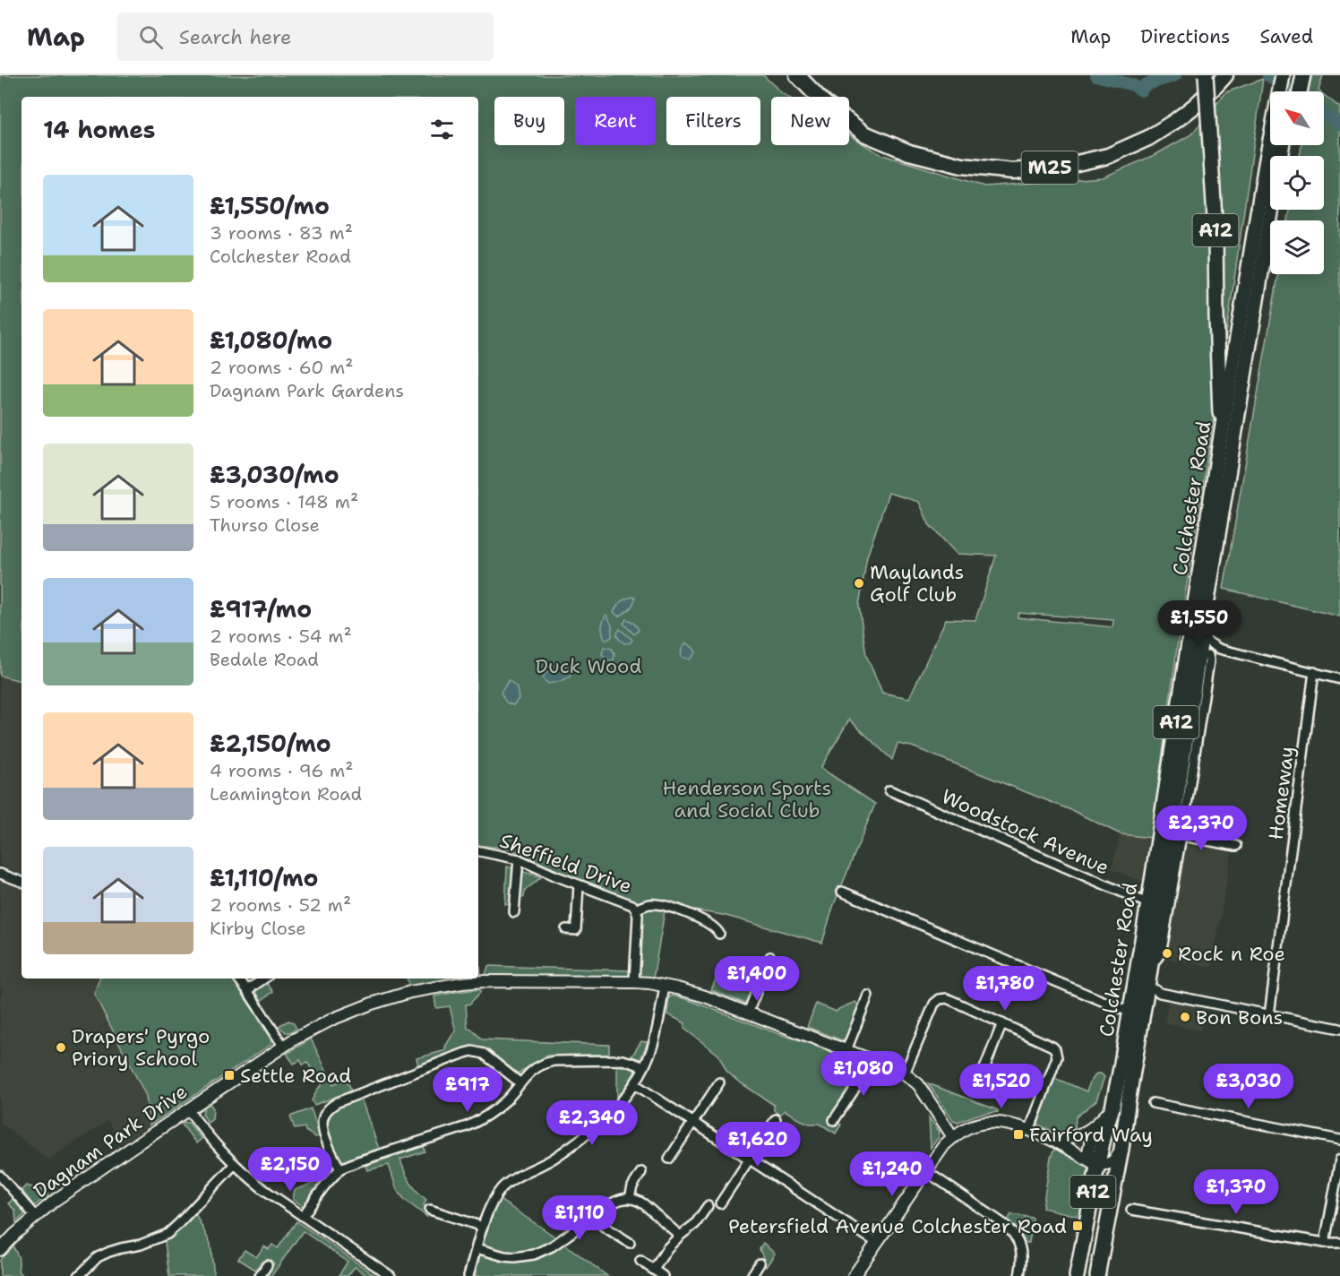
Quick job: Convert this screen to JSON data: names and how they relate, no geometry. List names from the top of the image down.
{
  "streets": {
    "highway": ["M25", "A12", "Colchester Road"],
    "street": [
      "Homeway",
      "Woodstock Avenue",
      "Sheffield Drive",
      "Dagnam Park Drive"
    ]
  },
  "crossings": [
    ["M25", "A12"],
    ["A12", "Colchester Road"],
    ["Colchester Road", "Woodstock Avenue"],
    ["Sheffield Drive", "Dagnam Park Drive"]
  ],
  "parks": ["Duck Wood", "Henderson Sports and Social Club"],
  "places": {
    "other": [
      "Maylands Golf Club",
      "Rock n Roe",
      "Bon Bons",
      "Drapers' Pyrgo Priory School"
    ],
    "transit": ["Settle Road", "Fairford Way", "Petersfield Avenue Colchester Road"]
  },
  "north": "top left",
  "page": {
    "header": "Map",
    "search": "Search here",
    "nav": ["Map", "Directions", "Saved"],
    "chip": [
      "Buy",
      "Rent",
      "Filters",
      "New"
    ],
    "heading": "14 homes",
    "list": [
      {
        "name": "£1,550/mo",
        "note": "3 rooms · 83 m² · Colchester Road"
      },
      {
        "name": "£1,080/mo",
        "note": "2 rooms · 60 m² · Dagnam Park Gardens"
      },
      {
        "name": "£3,030/mo",
        "note": "5 rooms · 148 m² · Thurso Close"
      },
      {
        "name": "£917/mo",
        "note": "2 rooms · 54 m² · Bedale Road"
      },
      {
        "name": "£2,150/mo",
        "note": "4 rooms · 96 m² · Leamington Road"
      },
      {
        "name": "£1,110/mo",
        "note": "2 rooms · 52 m² · Kirby Close"
      }
    ],
    "price": [
      "£1,550",
      "£2,370",
      "£1,400",
      "£1,780",
      "£1,080",
      "£1,520",
      "£3,030",
      "£917",
      "£2,340",
      "£1,620",
      "£2,150",
      "£1,240",
      "£1,370",
      "£1,110"
    ]
  }
}
